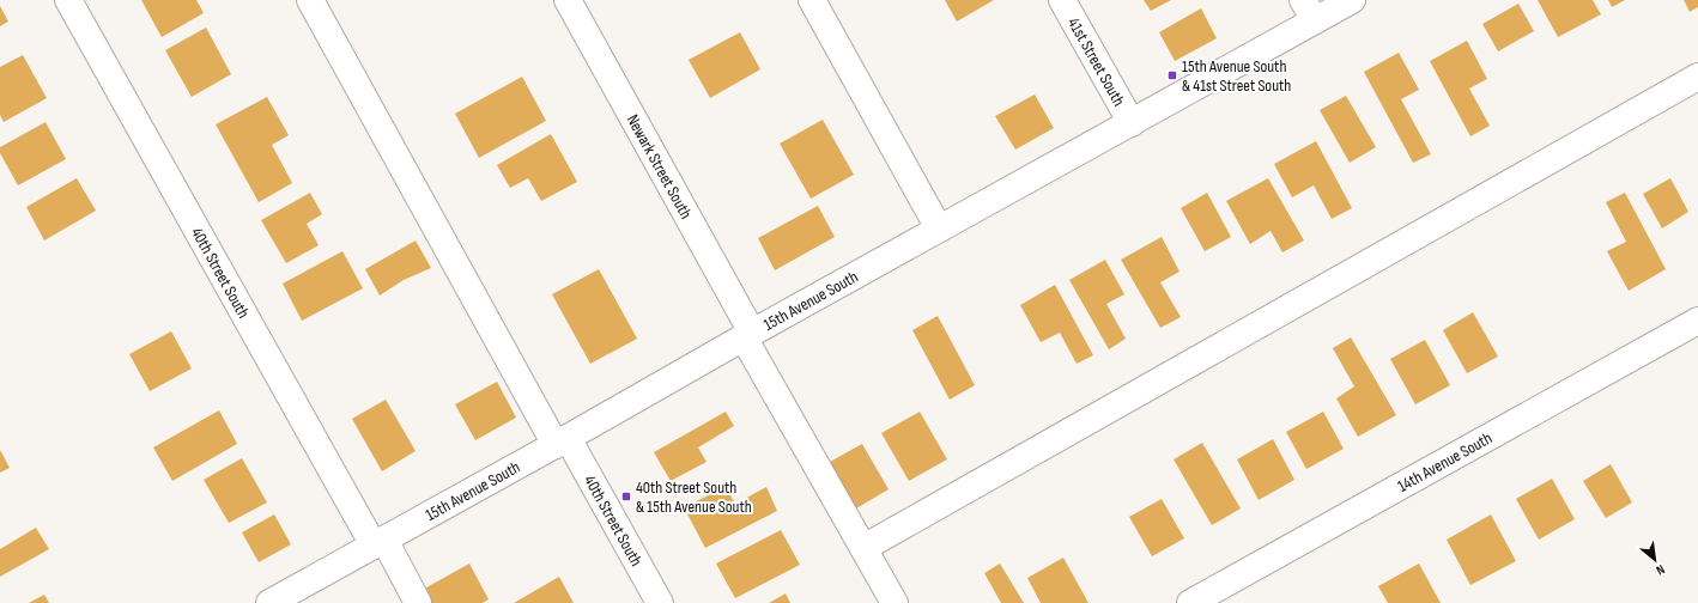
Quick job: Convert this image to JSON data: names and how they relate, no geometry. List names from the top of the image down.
{
  "streets": {
    "street": [
      "41st Street South",
      "Newark Street South",
      "40th Street South",
      "15th Avenue South",
      "14th Avenue South"
    ]
  },
  "crossings": [
    ["41st Street South", "15th Avenue South"],
    ["Newark Street South", "15th Avenue South"],
    ["40th Street South", "15th Avenue South"]
  ],
  "places": {
    "transit": ["15th Avenue South & 41st Street South", "40th Street South & 15th Avenue South"]
  },
  "north": "bottom right"
}
